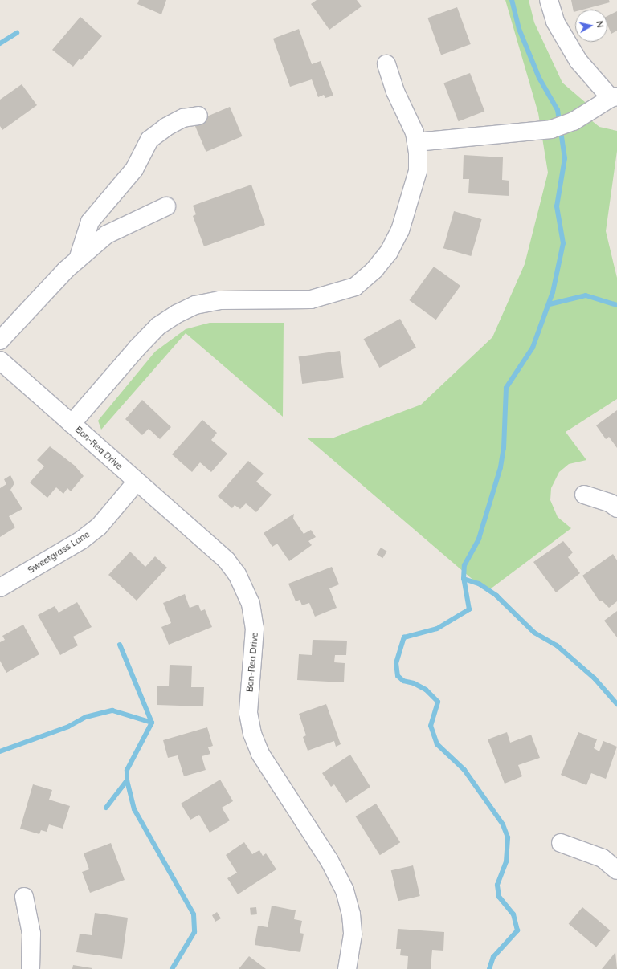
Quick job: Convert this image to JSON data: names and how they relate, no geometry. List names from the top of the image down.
{
  "streets": {
    "street": ["Bon-Rea Drive", "Sweetgrass Lane"]
  },
  "crossings": [
    ["Bon-Rea Drive", "Sweetgrass Lane"]
  ],
  "north": "right"
}
